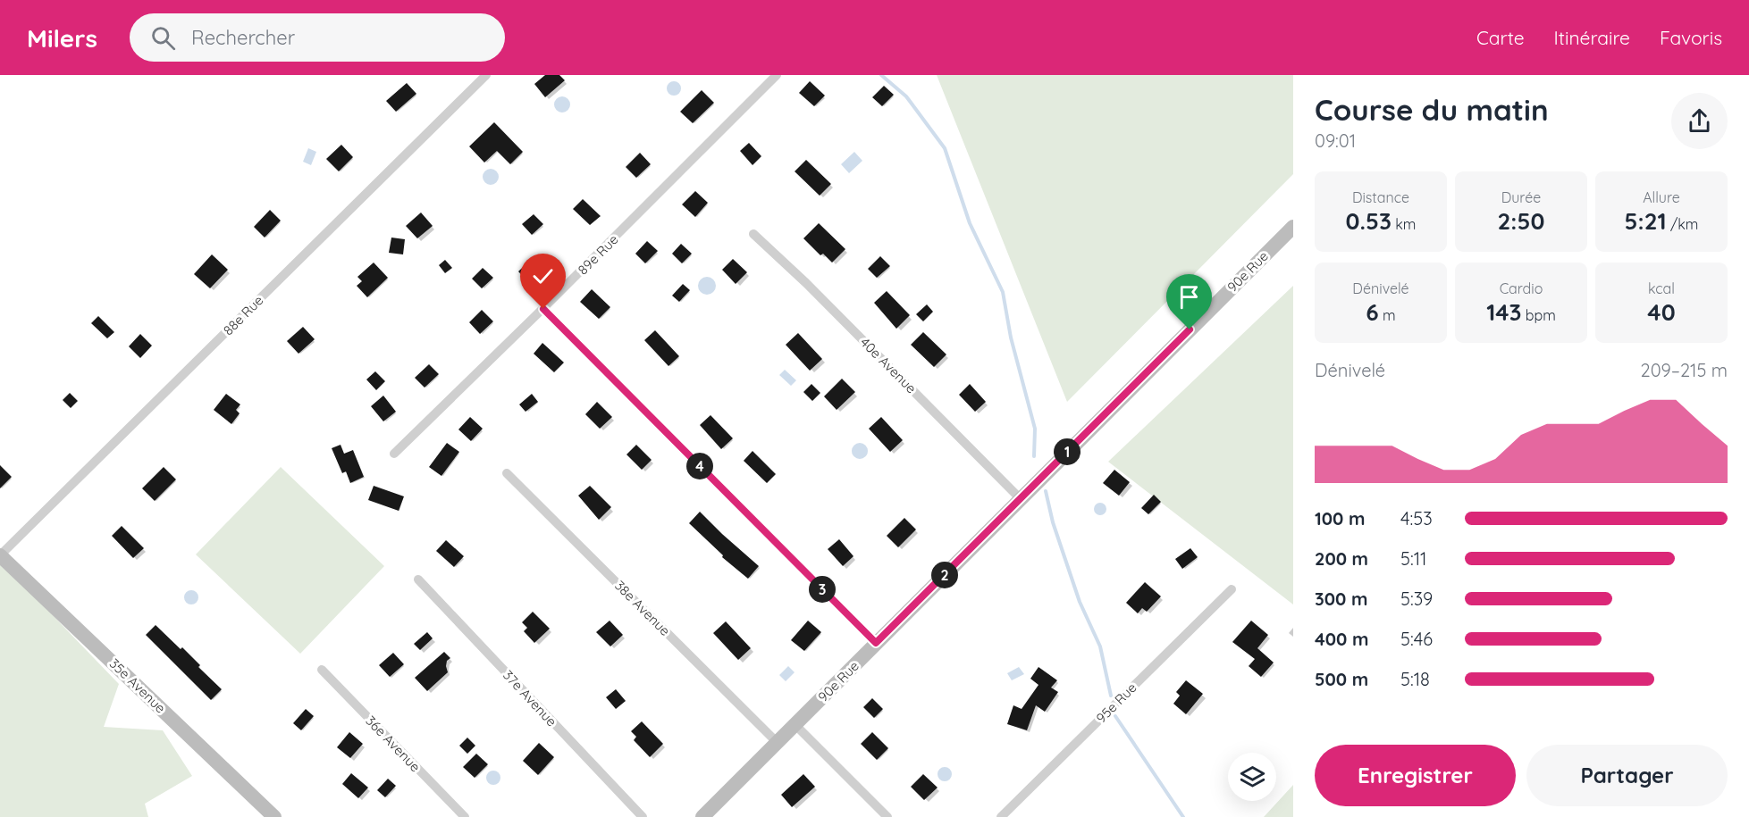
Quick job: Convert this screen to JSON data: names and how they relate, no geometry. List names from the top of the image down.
{
  "streets": {
    "street": [
      "89e Rue",
      "90e Rue",
      "88e Rue",
      "40e Avenue",
      "38e Avenue",
      "35e Avenue",
      "37e Avenue",
      "95e Rue",
      "36e Avenue"
    ]
  },
  "crossings": [
    ["90e Rue", "40e Avenue"],
    ["90e Rue", "38e Avenue"],
    ["88e Rue", "35e Avenue"]
  ],
  "page": {
    "header": "Milers",
    "search": "Rechercher",
    "nav": ["Carte", "Itinéraire", "Favoris"],
    "heading": ["Course du matin", "09:01"],
    "stats": [
      ["Distance", "0.53 km"],
      ["Durée", "2:50"],
      ["Allure", "5:21 /km"],
      ["Dénivelé", "6 m"],
      ["Cardio", "143 bpm"],
      ["kcal", "40"]
    ],
    "chart": ["Dénivelé", "209–215 m"],
    "pins": [
      "1",
      "4",
      "2",
      "3"
    ],
    "list": [
      {
        "name": "100 m",
        "note": "4:53"
      },
      {
        "name": "200 m",
        "note": "5:11"
      },
      {
        "name": "300 m",
        "note": "5:39"
      },
      {
        "name": "400 m",
        "note": "5:46"
      },
      {
        "name": "500 m",
        "note": "5:18"
      }
    ],
    "buttons": ["Enregistrer", "Partager"]
  }
}
